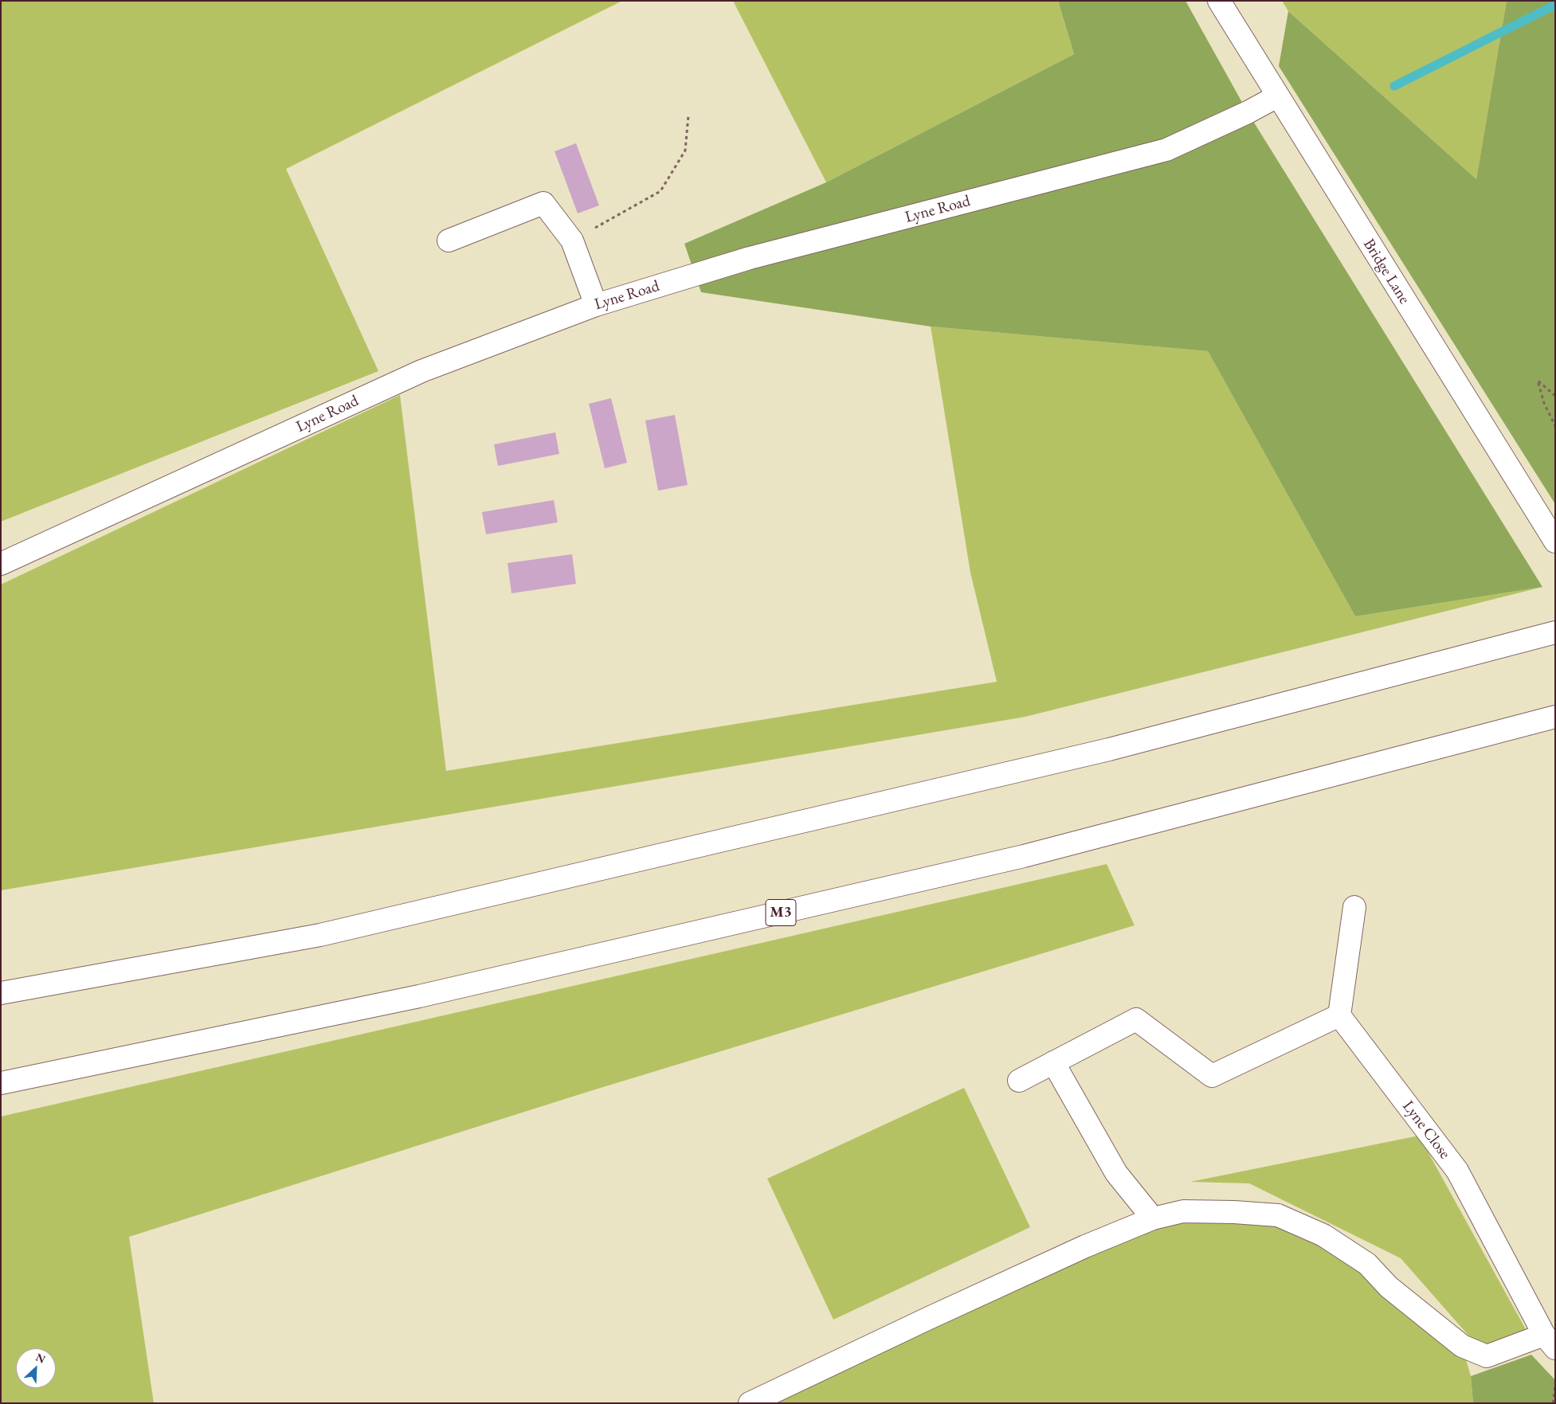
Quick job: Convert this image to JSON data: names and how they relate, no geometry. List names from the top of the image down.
{
  "streets": {
    "main road": [
      "Lyne Road",
      "Bridge Lane",
      "M3",
      "Lyne Close"
    ]
  },
  "crossings": [
    ["Lyne Road", "Bridge Lane"]
  ],
  "north": "top right"
}
